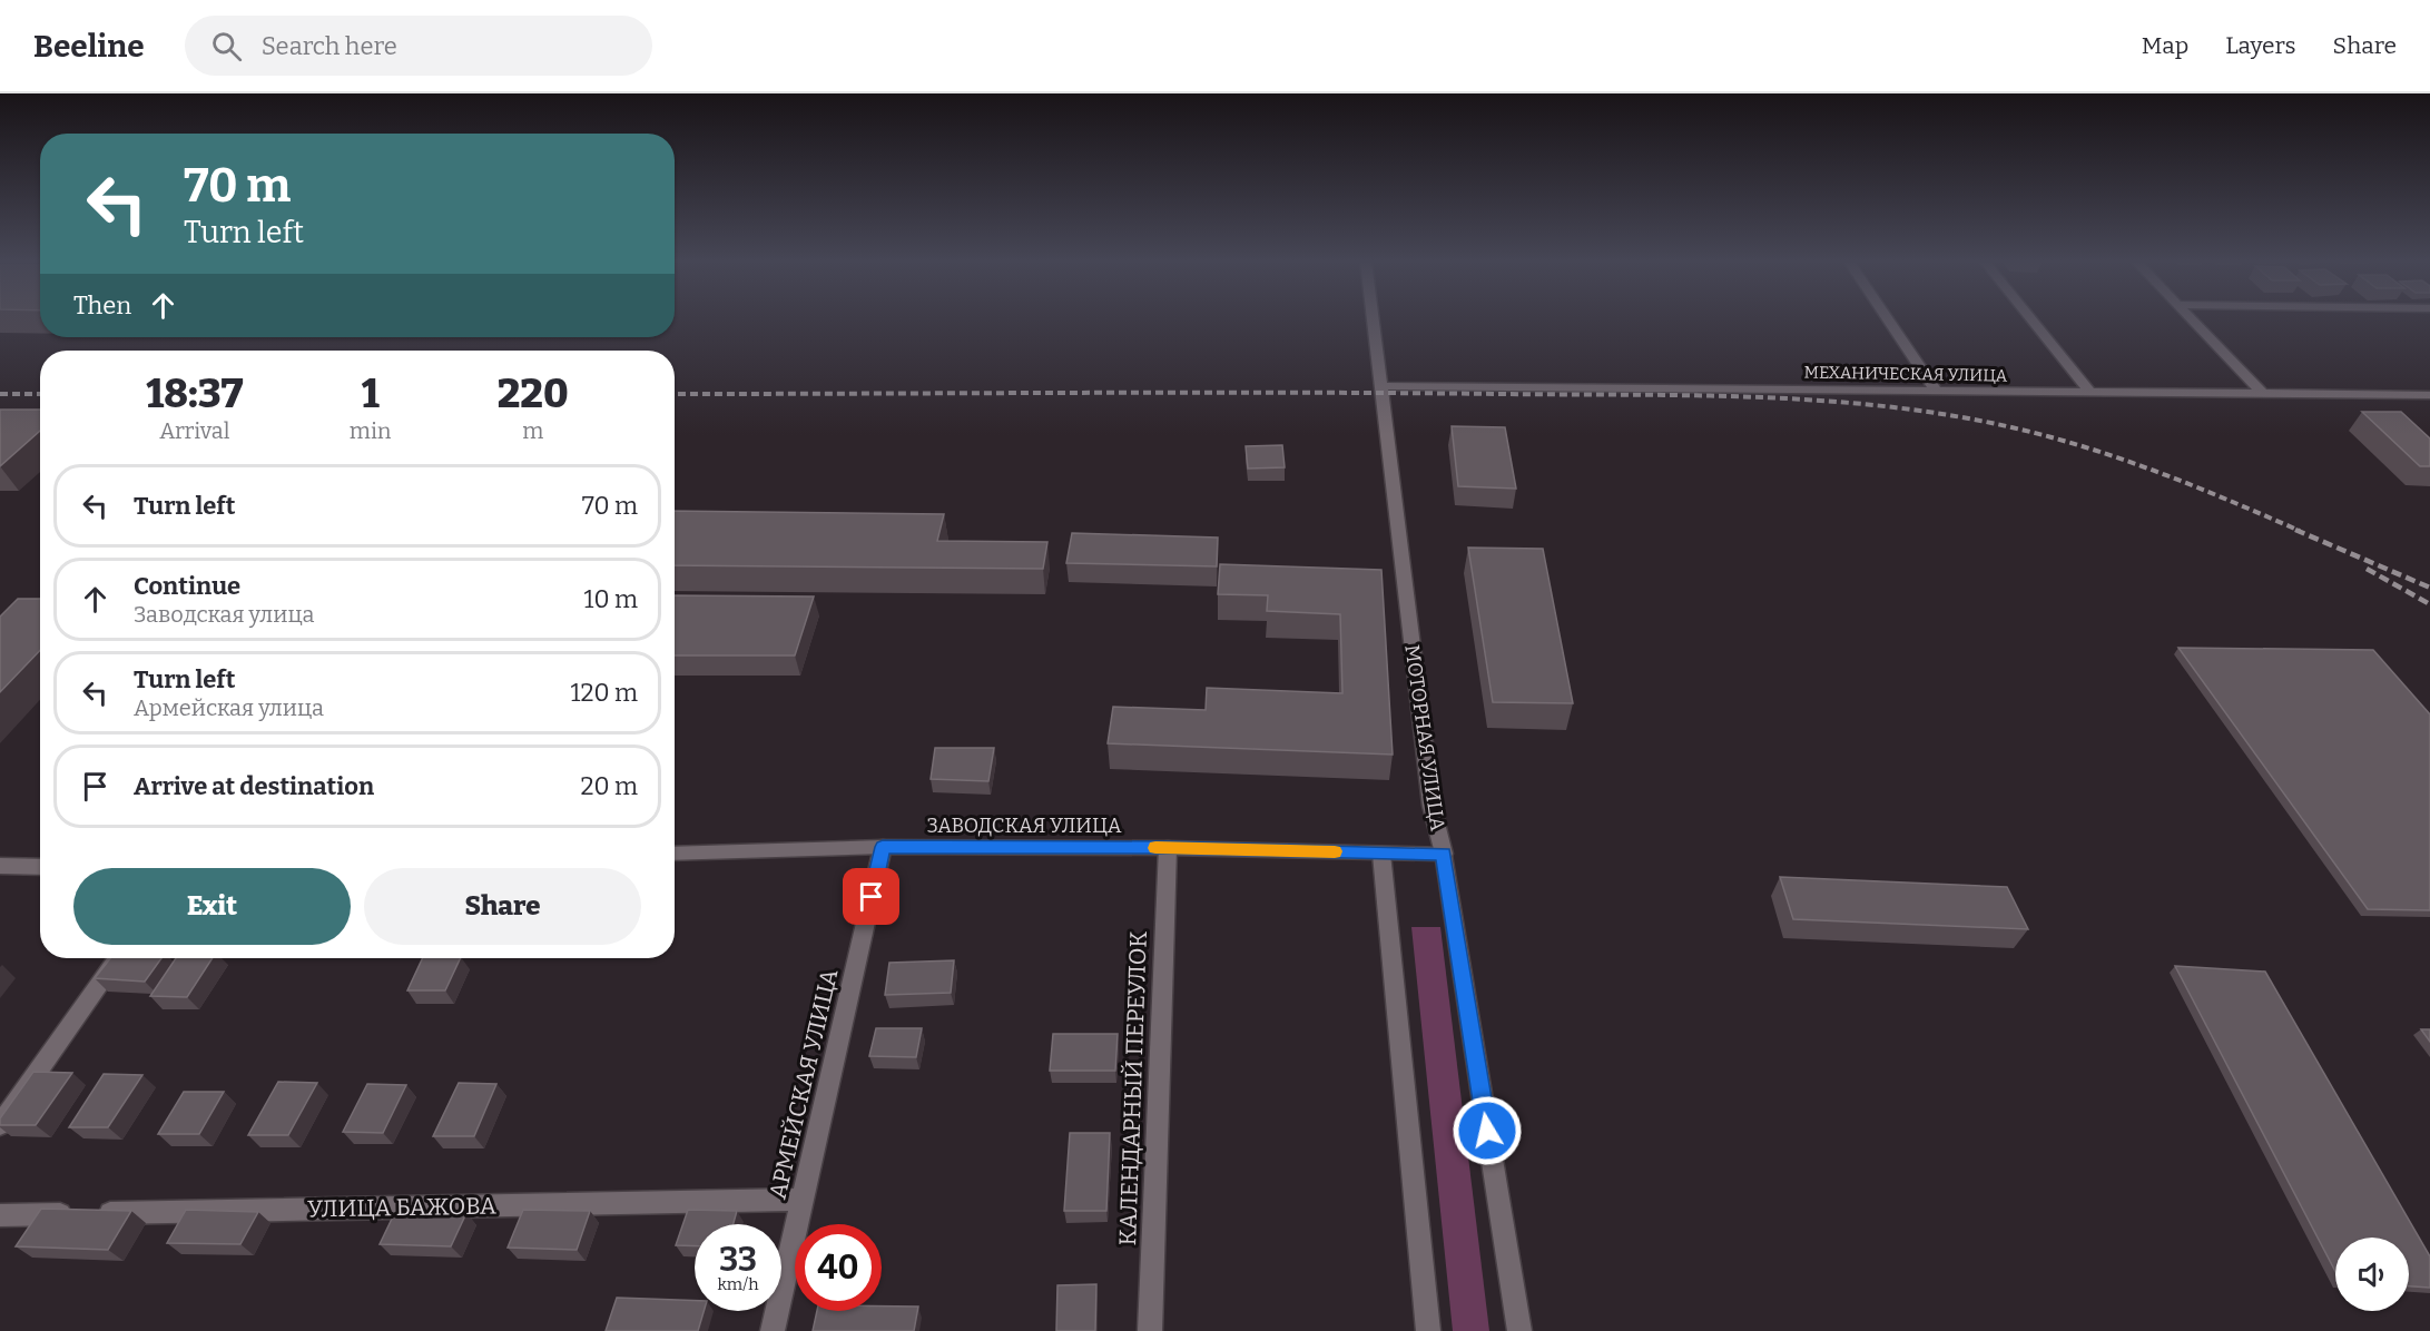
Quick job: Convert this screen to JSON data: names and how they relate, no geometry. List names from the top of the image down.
{
  "streets": {
    "street": [
      "МЕХАНИЧЕСКАЯ УЛИЦА",
      "МОТОРНАЯ УЛИЦА",
      "ЗАВОДСКАЯ УЛИЦА",
      "АРМЕЙСКАЯ УЛИЦА",
      "КАЛЕНДАРНЫЙ ПЕРЕУЛОК",
      "УЛИЦА БАЖОВА"
    ]
  },
  "crossings": [
    ["МЕХАНИЧЕСКАЯ УЛИЦА", "МОТОРНАЯ УЛИЦА"],
    ["МОТОРНАЯ УЛИЦА", "ЗАВОДСКАЯ УЛИЦА"],
    ["ЗАВОДСКАЯ УЛИЦА", "АРМЕЙСКАЯ УЛИЦА"],
    ["ЗАВОДСКАЯ УЛИЦА", "КАЛЕНДАРНЫЙ ПЕРЕУЛОК"],
    ["АРМЕЙСКАЯ УЛИЦА", "УЛИЦА БАЖОВА"]
  ],
  "page": {
    "header": "Beeline",
    "search": "Search here",
    "nav": ["Map", "Layers", "Share"],
    "turn": ["70 m", "Turn left"],
    "then": "Then",
    "eta": [
      "18:37",
      "Arrival",
      "1",
      "min",
      "220",
      "m"
    ],
    "list": [
      {
        "name": "Turn left",
        "value": "70 m"
      },
      {
        "name": "Continue",
        "note": "Заводская улица",
        "value": "10 m"
      },
      {
        "name": "Turn left",
        "note": "Армейская улица",
        "value": "120 m"
      },
      {
        "name": "Arrive at destination",
        "value": "20 m"
      }
    ],
    "buttons": ["Exit", "Share"],
    "speed": "33 km/h",
    "limit": "40"
  }
}
